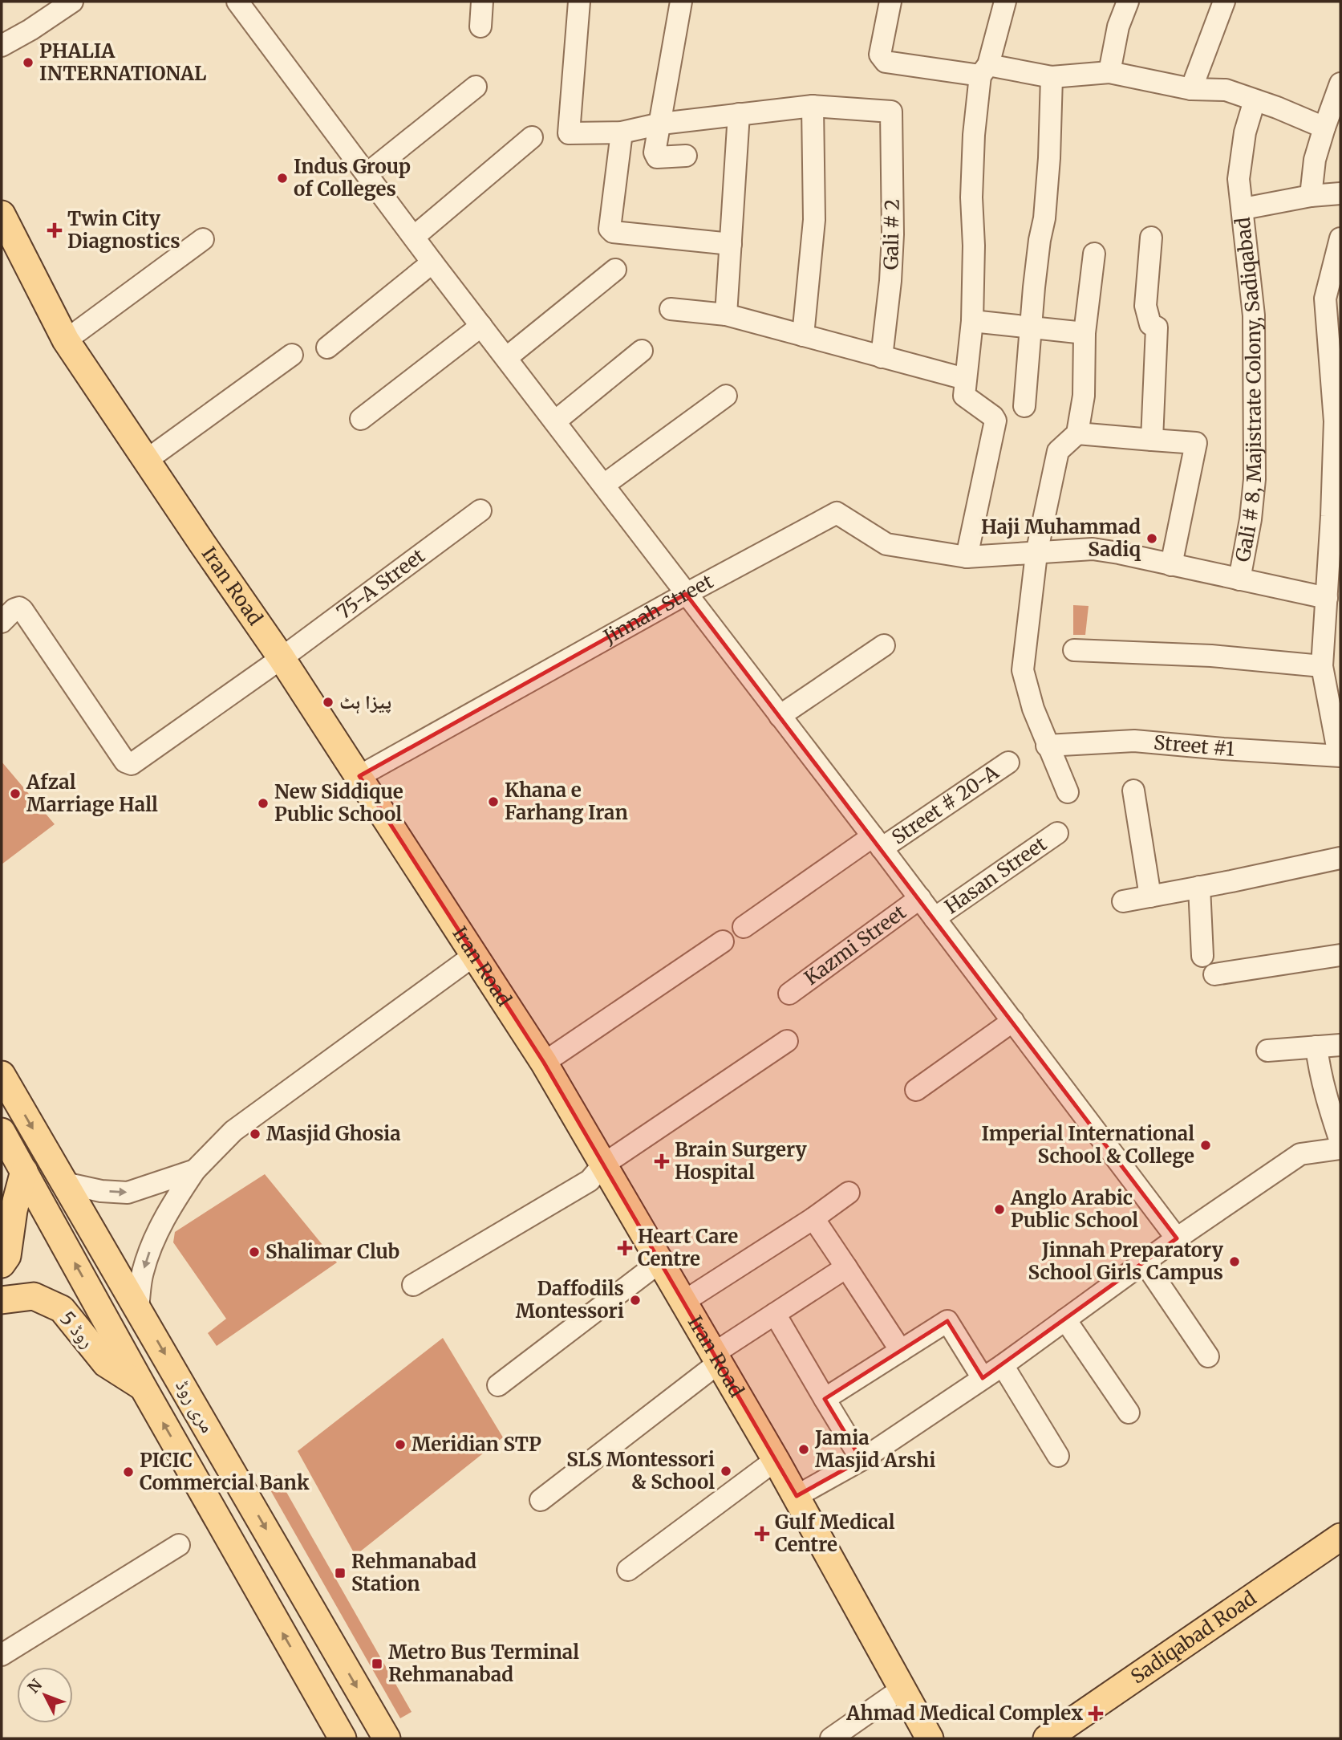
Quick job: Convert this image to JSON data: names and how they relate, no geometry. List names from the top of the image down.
{
  "streets": {
    "main road": [
      "Iran Road",
      "روڈ 5",
      "مری روڈ",
      "Sadiqabad Road"
    ],
    "street": [
      "Gali # 2",
      "Gali # 8, Majistrate Colony, Sadiqabad",
      "75-A Street",
      "Jinnah Street",
      "Street #1",
      "Street # 20-A",
      "Hasan Street",
      "Kazmi Street"
    ]
  },
  "crossings": [
    ["75-A Street", "Iran Road"],
    ["Iran Road", "Jinnah Street"],
    ["روڈ 5", "مری روڈ"]
  ],
  "places": {
    "other": [
      "PHALIA INTERNATIONAL",
      "Indus Group of Colleges",
      "Haji Muhammad Sadiq",
      "پیزا ہٹ",
      "Afzal Marriage Hall",
      "Khana e Farhang Iran",
      "New Siddique Public School",
      "Masjid Ghosia",
      "Imperial International School & College",
      "Anglo Arabic Public School",
      "Shalimar Club",
      "Jinnah Preparatory School Girls Campus",
      "Daffodils Montessori",
      "Meridian STP",
      "Jamia Masjid Arshi",
      "SLS Montessori & School",
      "PICIC Commercial Bank"
    ],
    "health": [
      "Twin City Diagnostics",
      "Brain Surgery Hospital",
      "Heart Care Centre",
      "Gulf Medical Centre",
      "Ahmad Medical Complex"
    ],
    "transit": ["Rehmanabad Station", "Metro Bus Terminal Rehmanabad"]
  },
  "north": "top left"
}
